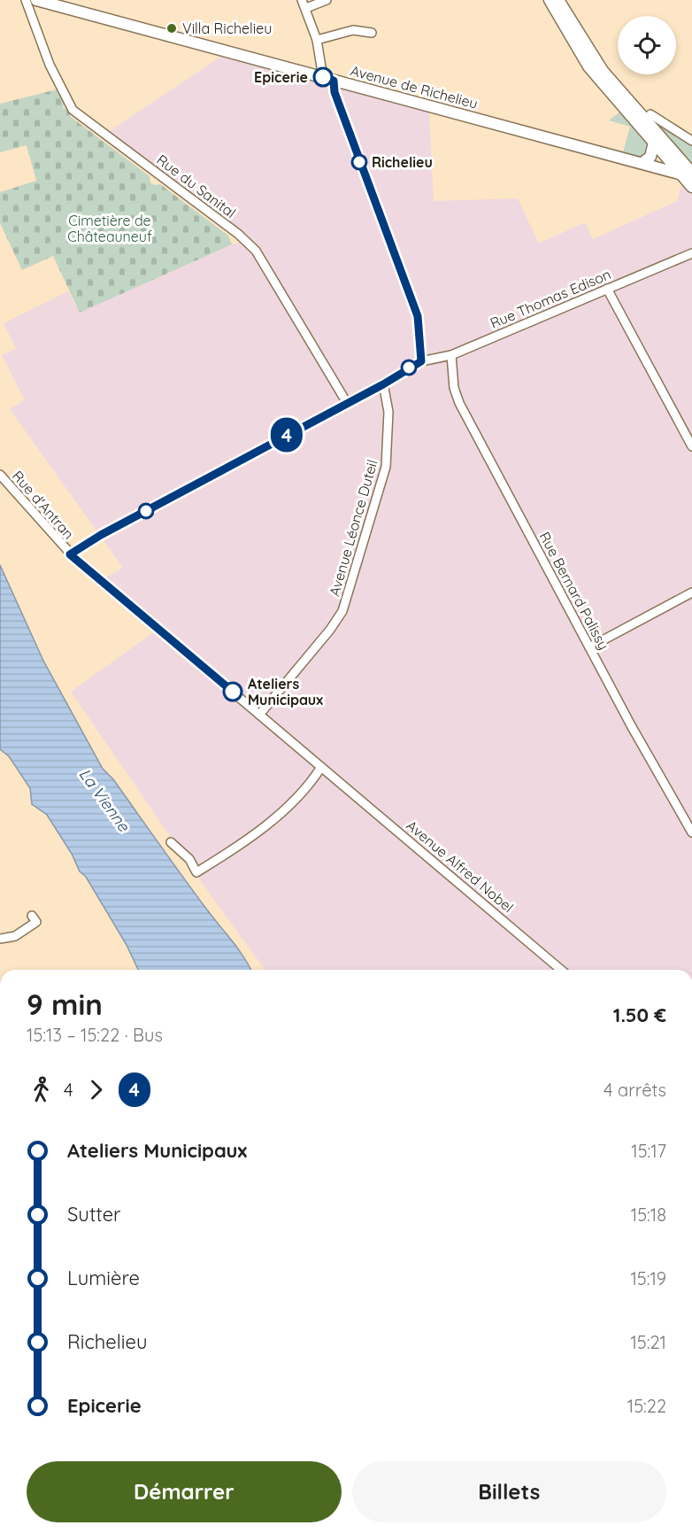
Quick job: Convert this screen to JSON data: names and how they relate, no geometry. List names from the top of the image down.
{
  "streets": {
    "main road": ["Avenue de Richelieu"],
    "street": [
      "Rue du Sanital",
      "Rue Thomas Edison",
      "Rue d'Antran",
      "Avenue Léonce Duteil",
      "Rue Bernard Palissy",
      "Avenue Alfred Nobel"
    ]
  },
  "crossings": [
    ["Rue du Sanital", "Rue Thomas Edison"],
    ["Rue Thomas Edison", "Rue d'Antran"],
    ["Rue Thomas Edison", "Avenue Léonce Duteil"],
    ["Rue Thomas Edison", "Rue Bernard Palissy"],
    ["Rue d'Antran", "Avenue Léonce Duteil"],
    ["Rue d'Antran", "Avenue Alfred Nobel"]
  ],
  "water": ["La Vienne"],
  "parks": ["Cimetière de Châteauneuf"],
  "places": [
    "Villa Richelieu",
    "Epicerie",
    "Richelieu",
    "Ateliers Municipaux"
  ],
  "lines": ["bus line 4"],
  "page": {
    "on_map": "4",
    "heading": ["9 min", "15:13 – 15:22 · Bus", "1.50 €"],
    "legs": ["4", "4", "4 arrêts"],
    "list": [
      {
        "name": "Ateliers Municipaux",
        "value": "15:17"
      },
      {
        "name": "Sutter",
        "value": "15:18"
      },
      {
        "name": "Lumière",
        "value": "15:19"
      },
      {
        "name": "Richelieu",
        "value": "15:21"
      },
      {
        "name": "Epicerie",
        "value": "15:22"
      }
    ],
    "buttons": ["Démarrer", "Billets"]
  }
}
